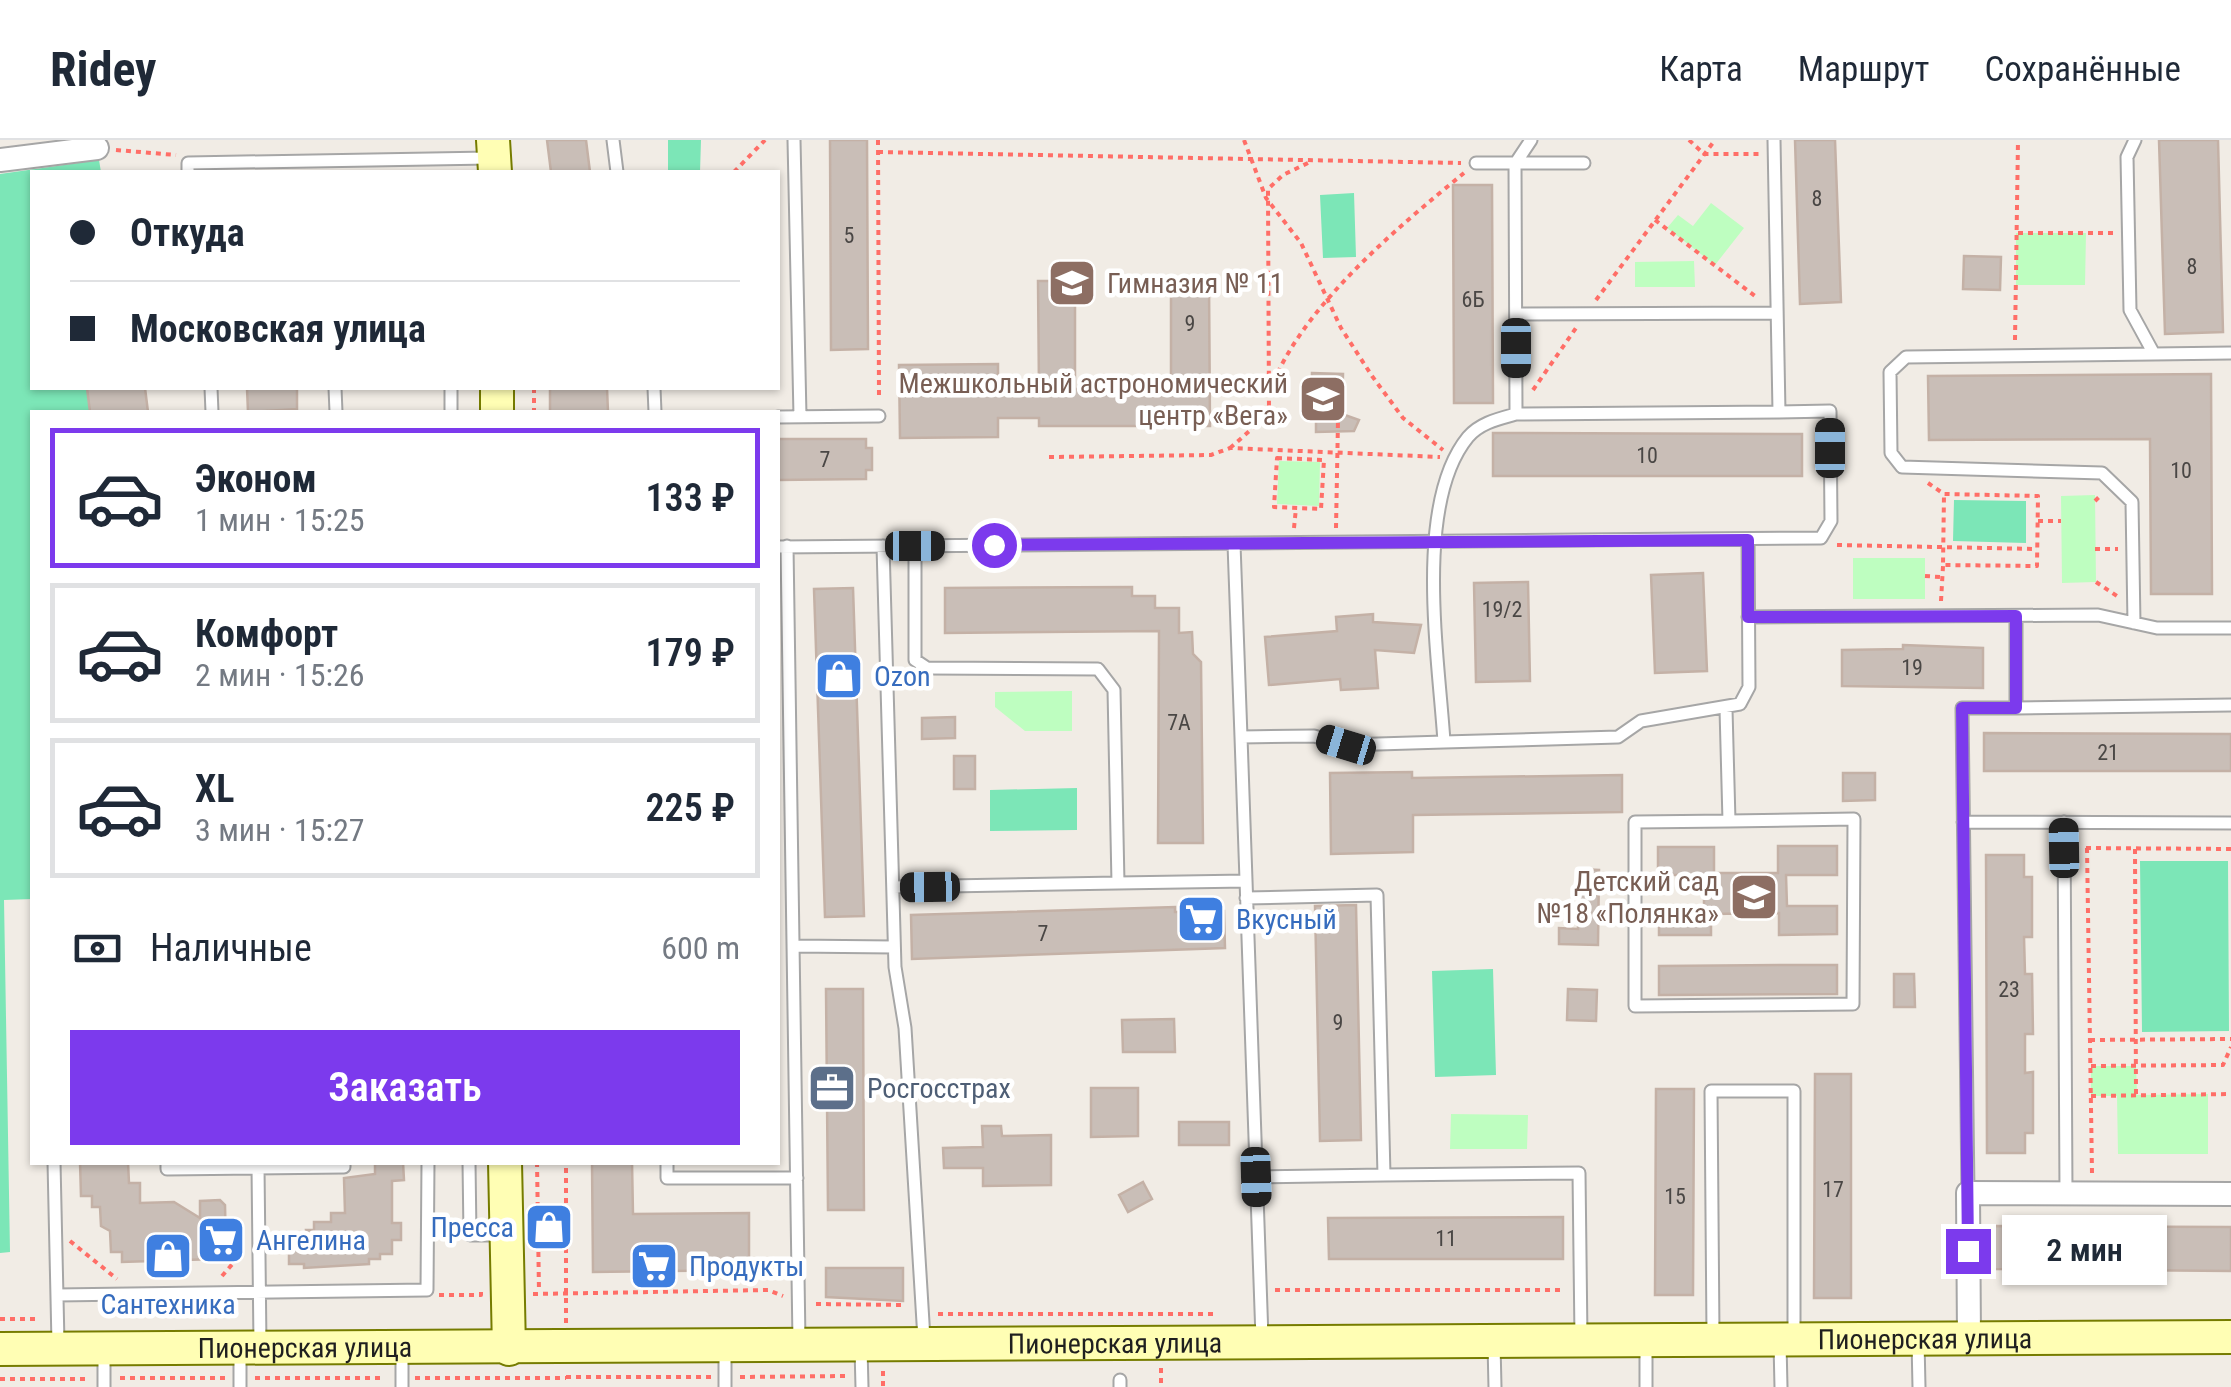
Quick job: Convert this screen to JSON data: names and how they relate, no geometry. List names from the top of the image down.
{
  "streets": {
    "street": ["Пионерская улица"]
  },
  "places": {
    "school or university": ["Гимназия № 11", "Межшкольный астрономический центр «Вега»", "Детский сад №18 «Полянка»"],
    "shop": ["Ozon", "Пресса", "Сантехника"],
    "supermarket": ["Вкусный", "Ангелина", "Продукты"],
    "office": ["Росгосстрах"]
  },
  "house_numbers": [
    "8",
    "5",
    "8",
    "6Б",
    "9",
    "10",
    "7",
    "10",
    "19/2",
    "19",
    "7А",
    "21",
    "7",
    "23",
    "9",
    "17",
    "15",
    "11"
  ],
  "page": {
    "header": "Ridey",
    "nav": ["Карта", "Маршрут", "Сохранённые"],
    "banner": ["Откуда", "Московская улица"],
    "list": [
      {
        "name": "Эконом",
        "note": "1 мин · 15:25",
        "value": "133 ₽"
      },
      {
        "name": "Комфорт",
        "note": "2 мин · 15:26",
        "value": "179 ₽"
      },
      {
        "name": "XL",
        "note": "3 мин · 15:27",
        "value": "225 ₽"
      }
    ],
    "pay": ["Наличные", "600 m"],
    "buttons": "Заказать",
    "bubble": "2 мин"
  }
}
